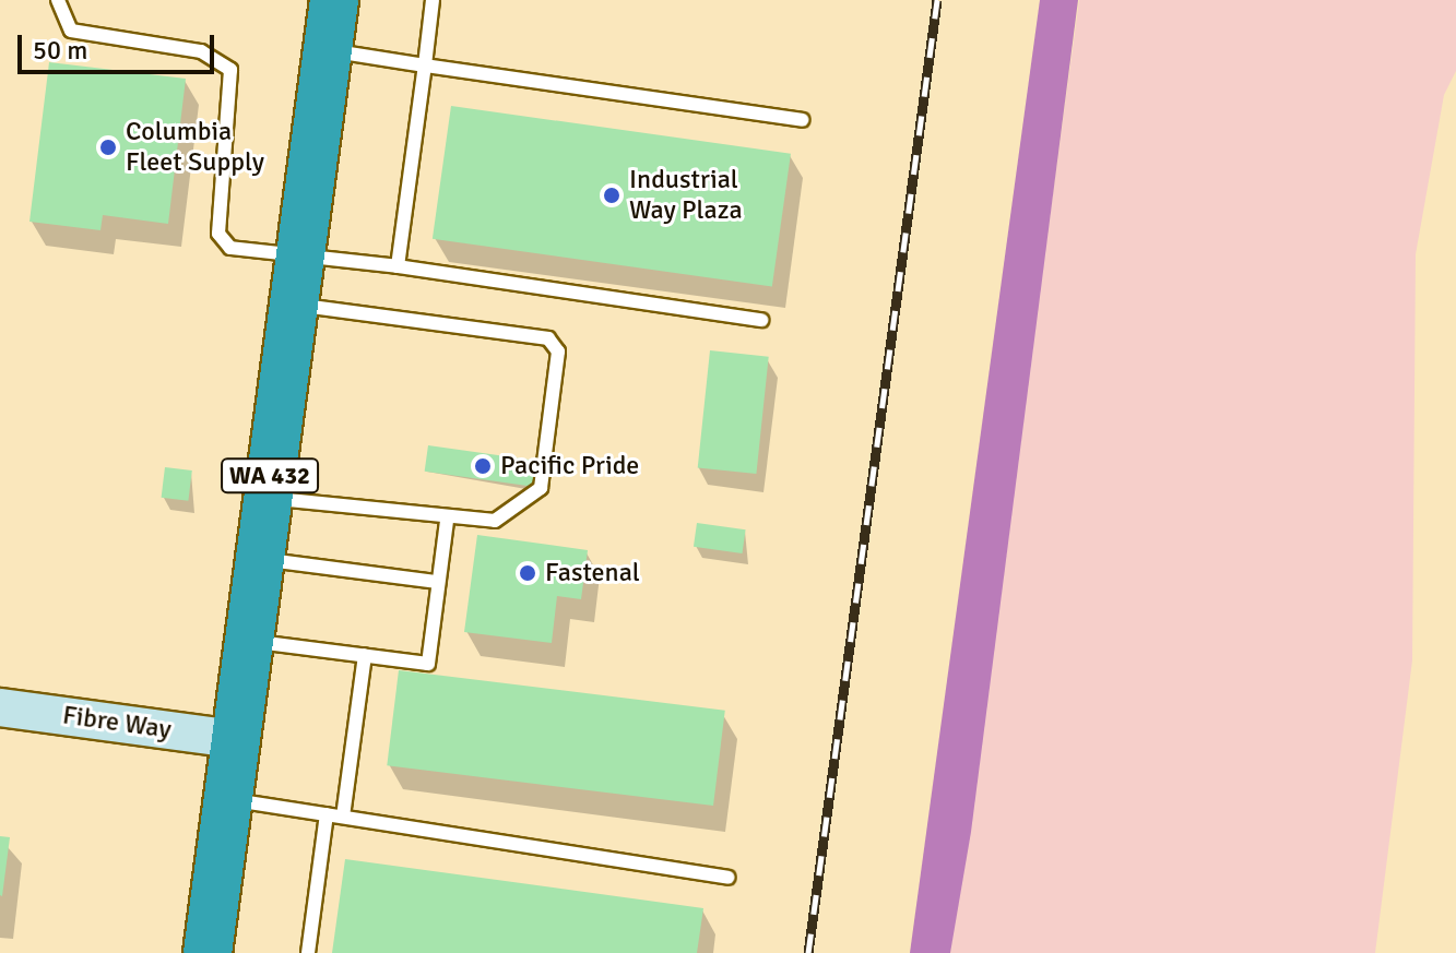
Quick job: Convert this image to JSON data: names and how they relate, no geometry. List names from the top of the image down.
{
  "streets": {
    "highway": ["WA 432"],
    "street": ["Fibre Way"]
  },
  "crossings": [
    ["WA 432", "Fibre Way"]
  ],
  "places": [
    "Columbia Fleet Supply",
    "Industrial Way Plaza",
    "Pacific Pride",
    "Fastenal"
  ],
  "scale_bar": "50 m"
}
